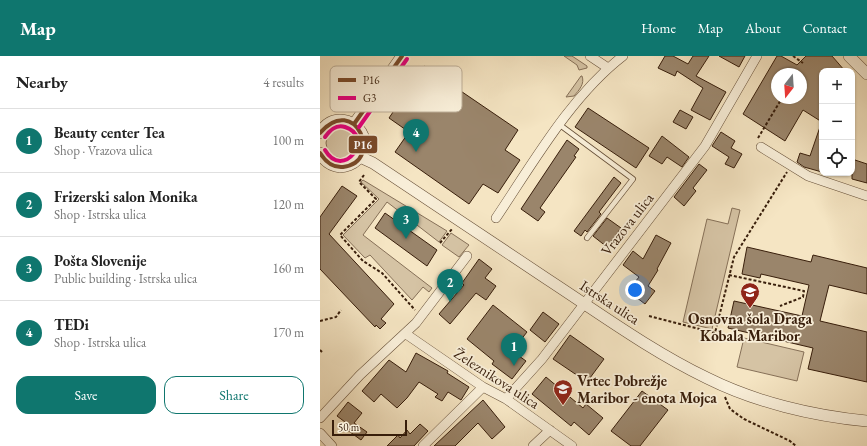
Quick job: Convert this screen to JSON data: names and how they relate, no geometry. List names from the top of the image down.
{
  "streets": {
    "street": ["Vrazova ulica", "Istrska ulica", "Železnikova ulica"]
  },
  "crossings": [
    ["Vrazova ulica", "Istrska ulica"],
    ["Vrazova ulica", "Železnikova ulica"]
  ],
  "places": {
    "school or university": ["Osnovna šola Draga Kobala Maribor", "Vrtec Pobrežje Maribor - enota Mojca"]
  },
  "lines": ["transit line P16", "transit line G3"],
  "legend": ["P16", "G3"],
  "scale_bar": "50 m",
  "north": "bottom",
  "page": {
    "header": "Map",
    "nav": [
      "Home",
      "Map",
      "About",
      "Contact"
    ],
    "heading": ["Nearby", "4 results"],
    "map_buttons": ["+", "−"],
    "list": [
      {
        "mark": "1",
        "name": "Beauty center Tea",
        "note": "Shop · Vrazova ulica",
        "value": "100 m"
      },
      {
        "mark": "2",
        "name": "Frizerski salon Monika",
        "note": "Shop · Istrska ulica",
        "value": "120 m"
      },
      {
        "mark": "3",
        "name": "Pošta Slovenije",
        "note": "Public building · Istrska ulica",
        "value": "160 m"
      },
      {
        "mark": "4",
        "name": "TEDi",
        "note": "Shop · Istrska ulica",
        "value": "170 m"
      }
    ],
    "pins": [
      "4",
      "3",
      "2",
      "1"
    ],
    "buttons": ["Save", "Share"],
    "scale": "50 m"
  }
}
